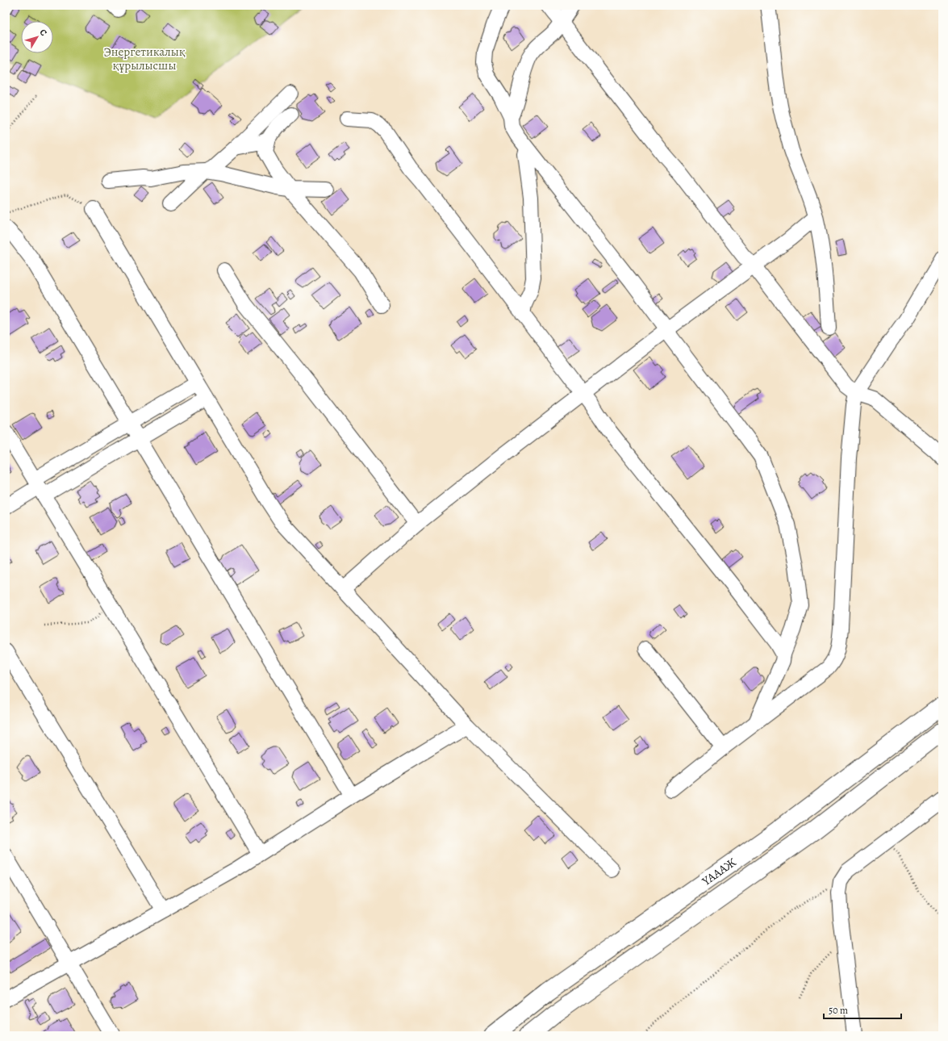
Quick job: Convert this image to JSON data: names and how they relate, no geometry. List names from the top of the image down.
{
  "streets": {
    "highway": ["ҮАААЖ"]
  },
  "parks": ["Энергетикалық құрылысшы"],
  "scale_bar": "50 m",
  "north": "top right"
}
